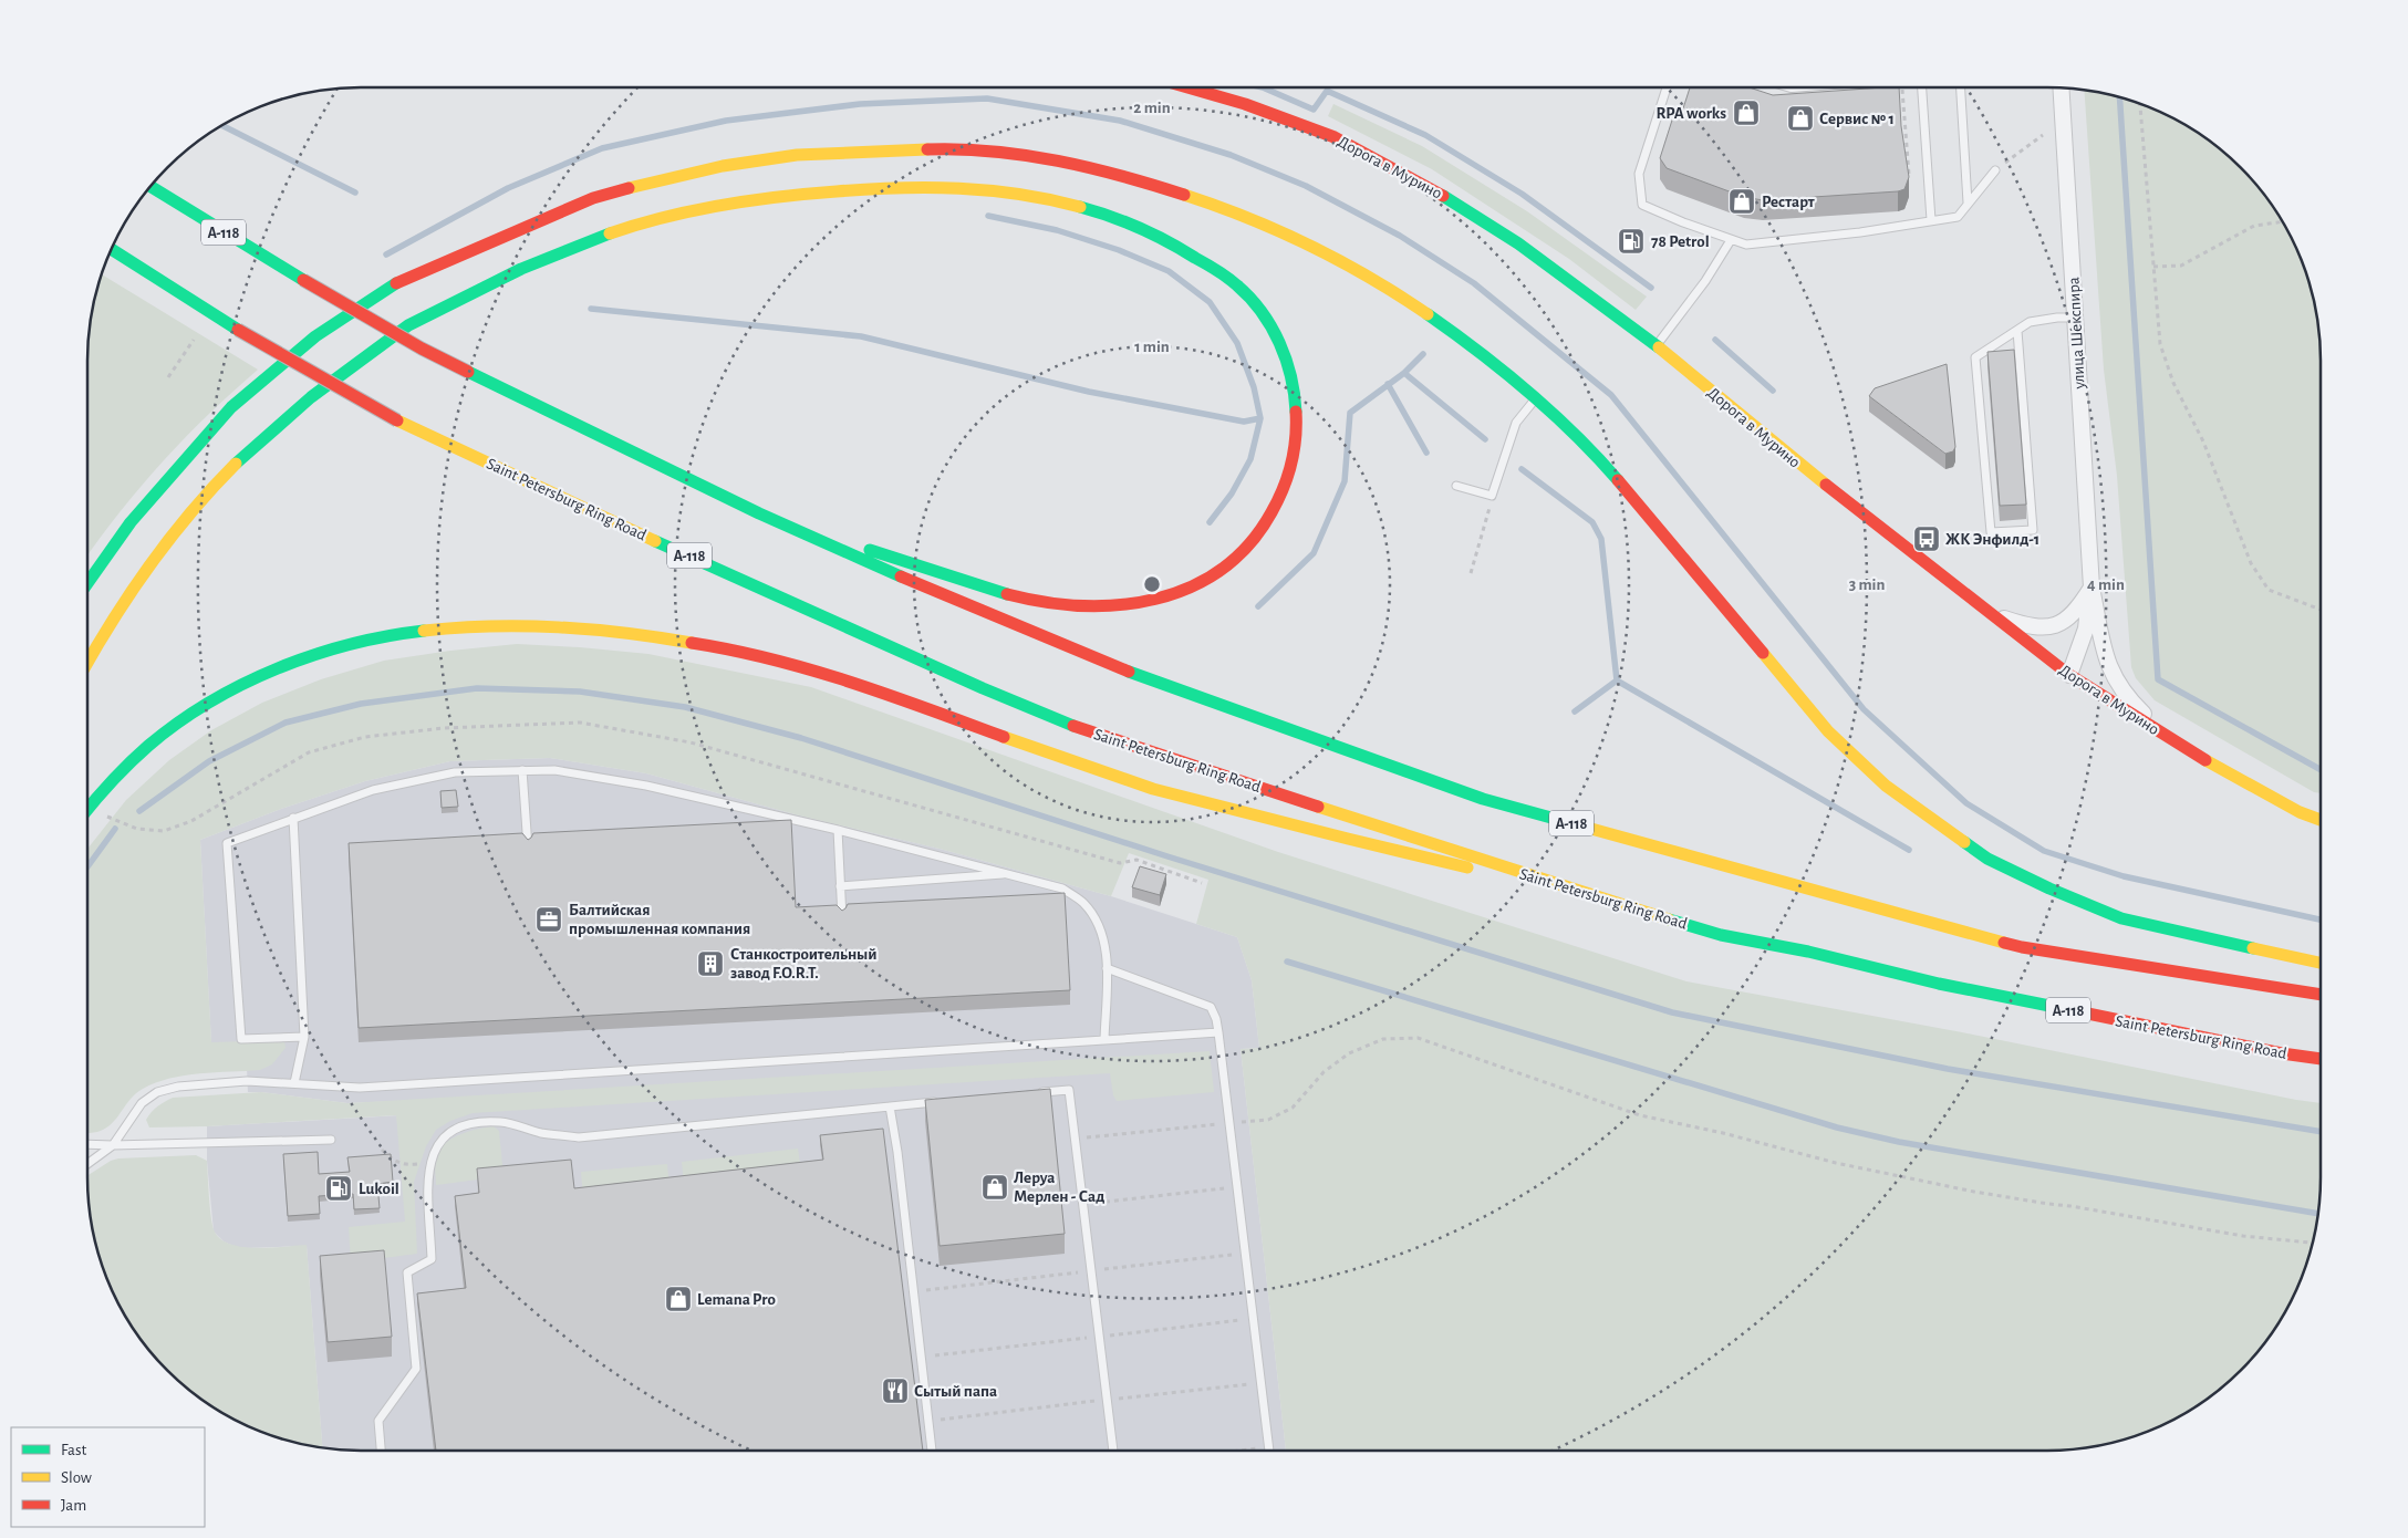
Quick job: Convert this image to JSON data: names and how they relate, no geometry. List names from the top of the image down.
{
  "streets": {
    "main road": ["Дорога в Мурино", "А-118", "Saint Petersburg Ring Road"],
    "street": ["улица Шекспира"]
  },
  "places": {
    "shop": [
      "RPA works",
      "Сервис № 1",
      "Рестарт",
      "Леруа Мерлен - Сад",
      "Lemana Pro"
    ],
    "fuel station": ["78 Petrol", "Lukoil"],
    "bus stop": ["ЖК Энфилд-1"],
    "office": ["Балтийская промышленная компания"],
    "building": ["Станкостроительный завод F.O.R.T."],
    "restaurant": ["Сытый папа"]
  },
  "legend": ["Fast", "Slow", "Jam"],
  "rings": [
    "2 min",
    "1 min",
    "3 min",
    "4 min"
  ]
}
